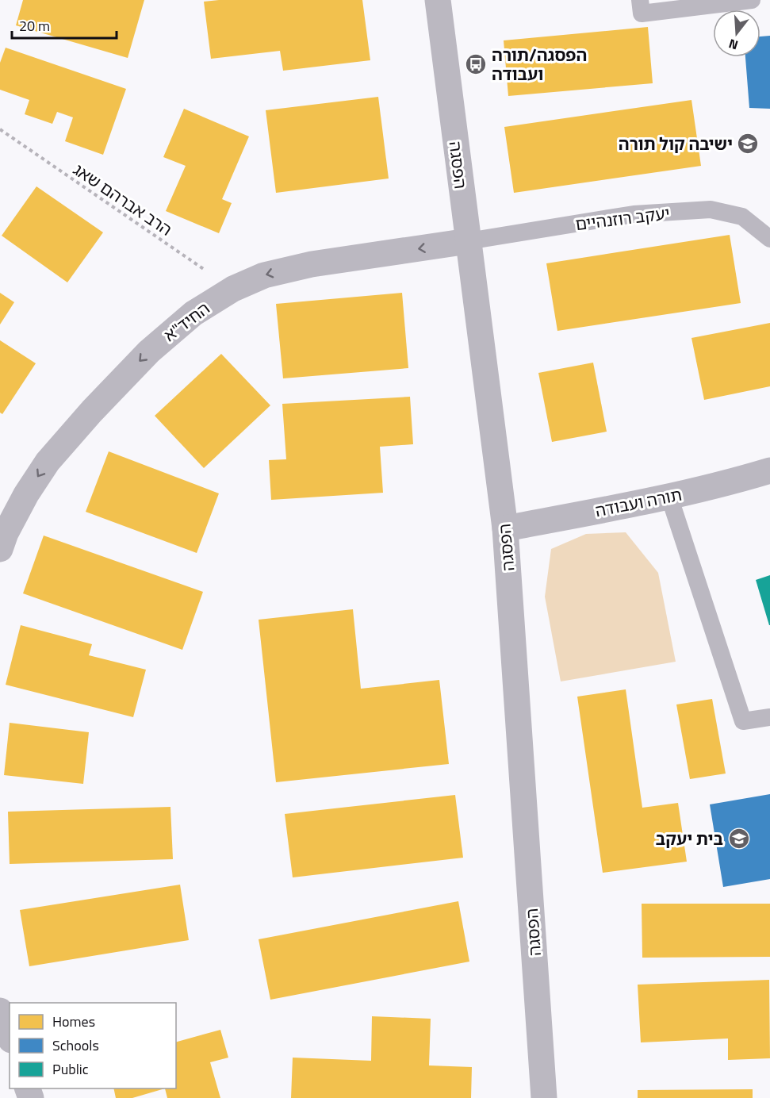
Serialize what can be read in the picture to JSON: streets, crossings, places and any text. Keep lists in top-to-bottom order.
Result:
{
  "streets": {
    "street": ["הפסגה", "החיד\"א", "תורה ועבודה"],
    "lane": ["יעקב רוזנהיים"],
    "path": ["הרב אברהם שאג"]
  },
  "crossings": [
    ["הפסגה", "יעקב רוזנהיים"],
    ["הפסגה", "החיד\"א"],
    ["הפסגה", "תורה ועבודה"],
    ["הרב אברהם שאג", "החיד\"א"],
    ["יעקב רוזנהיים", "החיד\"א"]
  ],
  "one_way": ["החיד\"א"],
  "places": {
    "bus stop": ["הפסגה/תורה ועבודה"],
    "school or university": ["ישיבה קול תורה", "בית יעקב"]
  },
  "legend": ["Homes", "Schools", "Public"],
  "scale_bar": "20 m",
  "north": "bottom"
}
